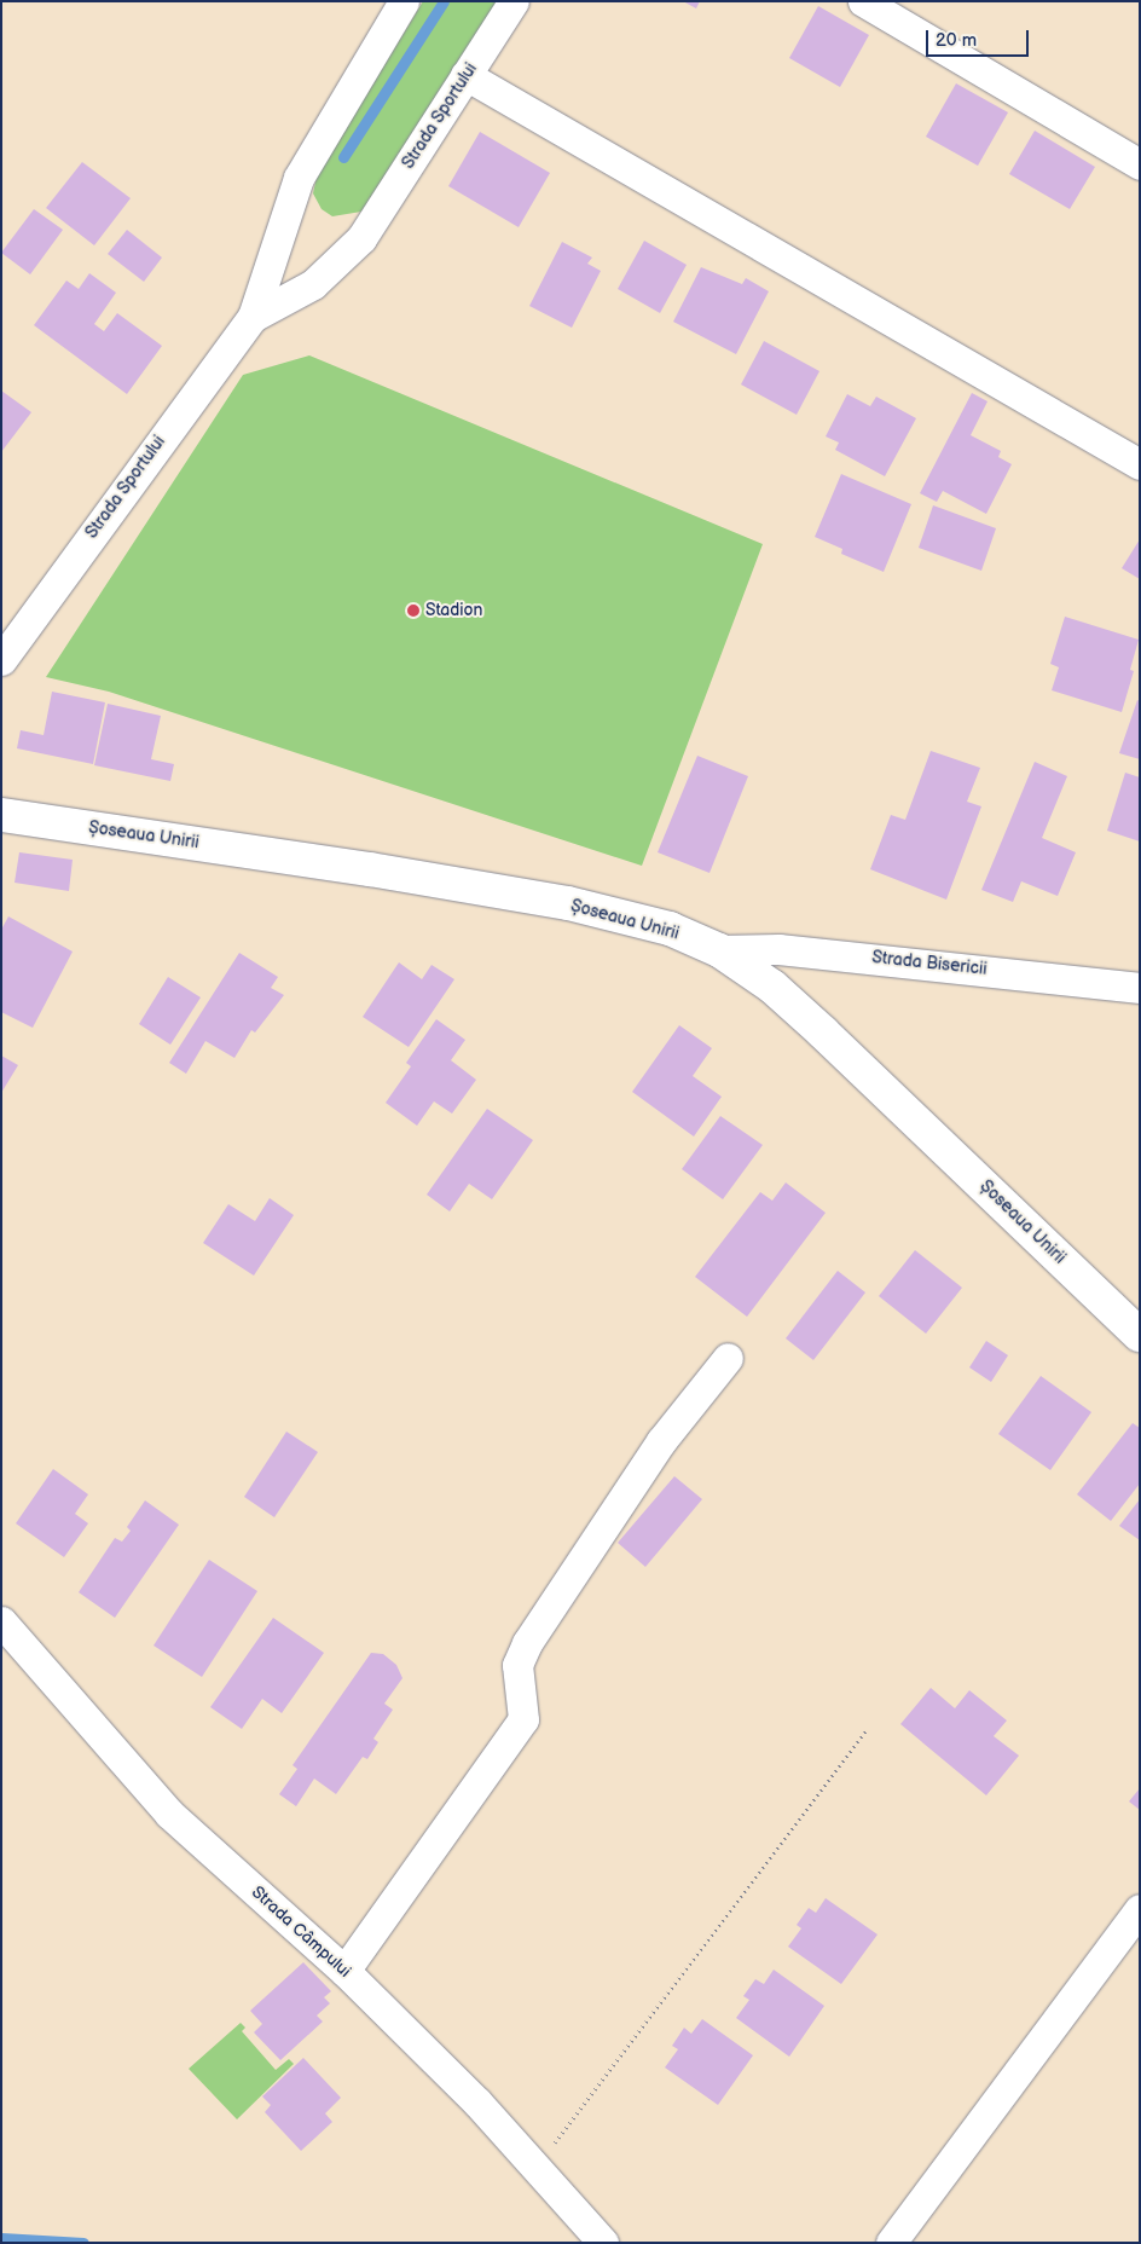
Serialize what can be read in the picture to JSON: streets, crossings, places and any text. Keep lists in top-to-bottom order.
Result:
{
  "streets": {
    "main road": ["Șoseaua Unirii"],
    "street": ["Strada Sportului", "Strada Bisericii", "Strada Câmpului"]
  },
  "crossings": [
    ["Șoseaua Unirii", "Strada Bisericii"]
  ],
  "places": ["Stadion"],
  "scale_bar": "20 m"
}
